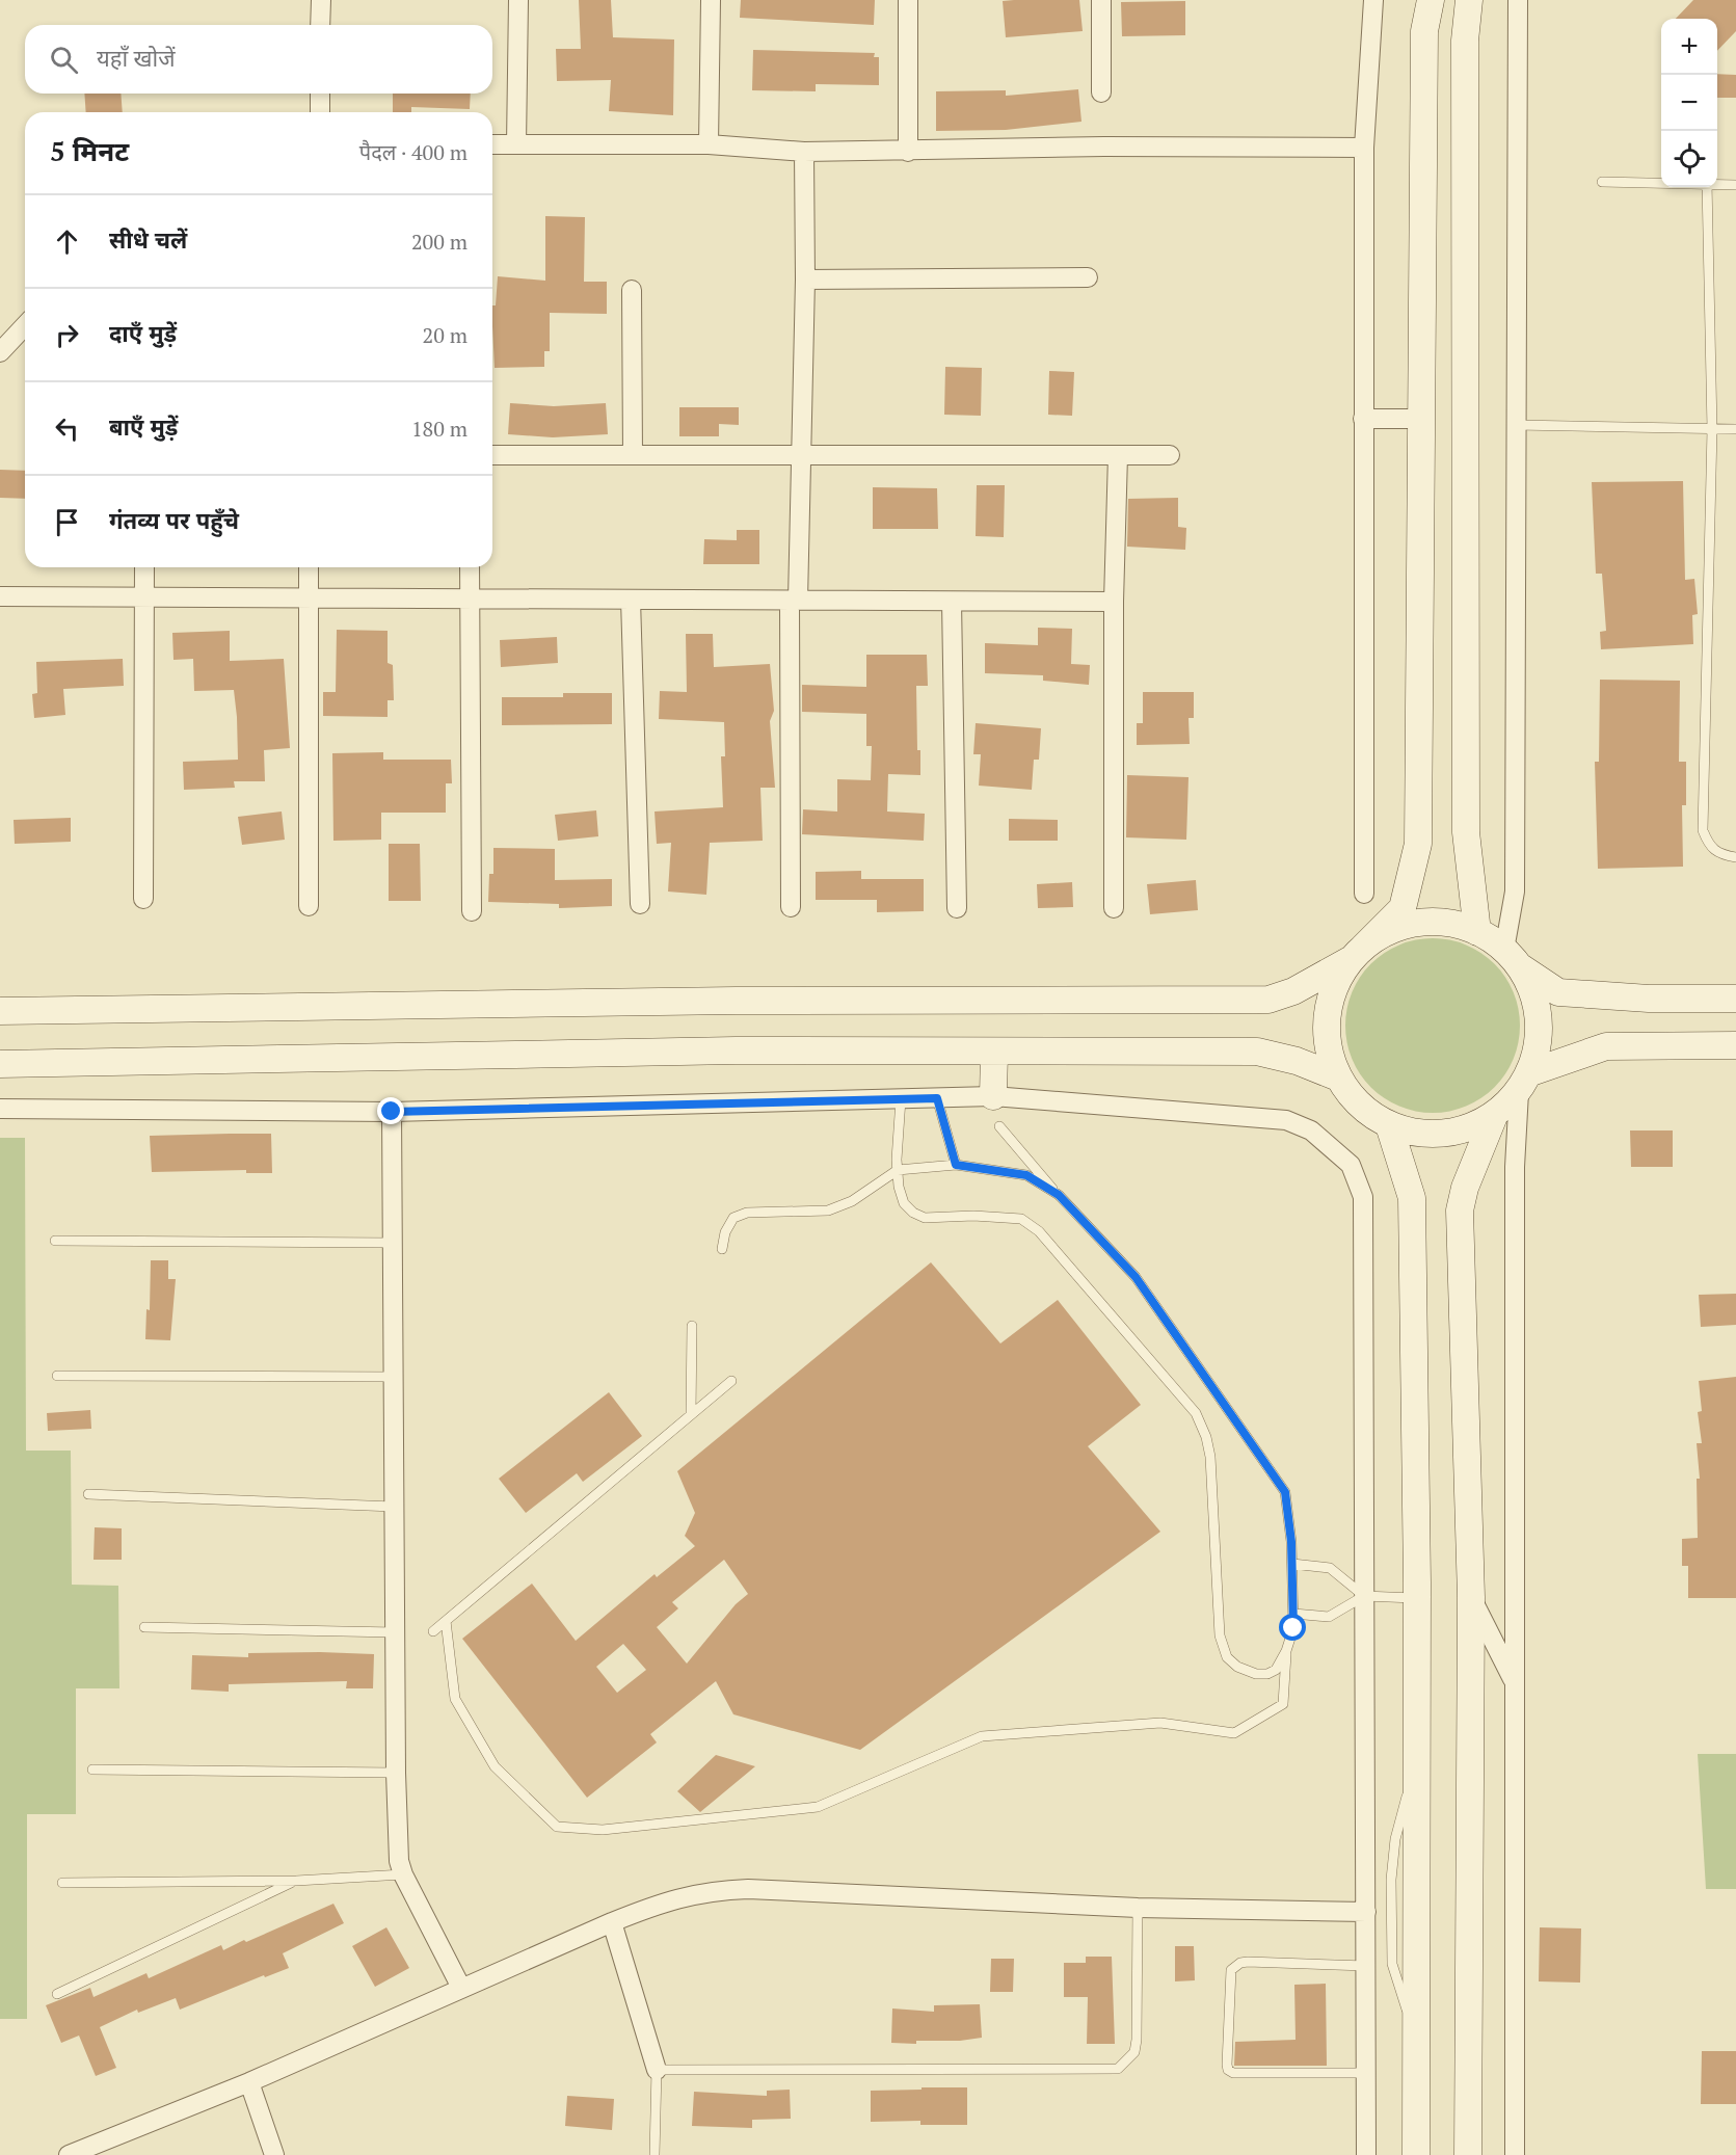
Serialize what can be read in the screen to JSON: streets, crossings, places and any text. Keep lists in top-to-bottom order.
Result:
{
  "page": {
    "map_buttons": ["+", "−"],
    "search": "यहाँ खोजें",
    "heading": ["5 मिनट", "पैदल · 400 m"],
    "list": [
      ["सीधे चलें", "200 m"],
      ["दाएँ मुड़ें", "20 m"],
      ["बाएँ मुड़ें", "180 m"],
      "गंतव्य पर पहुँचे"
    ]
  }
}
